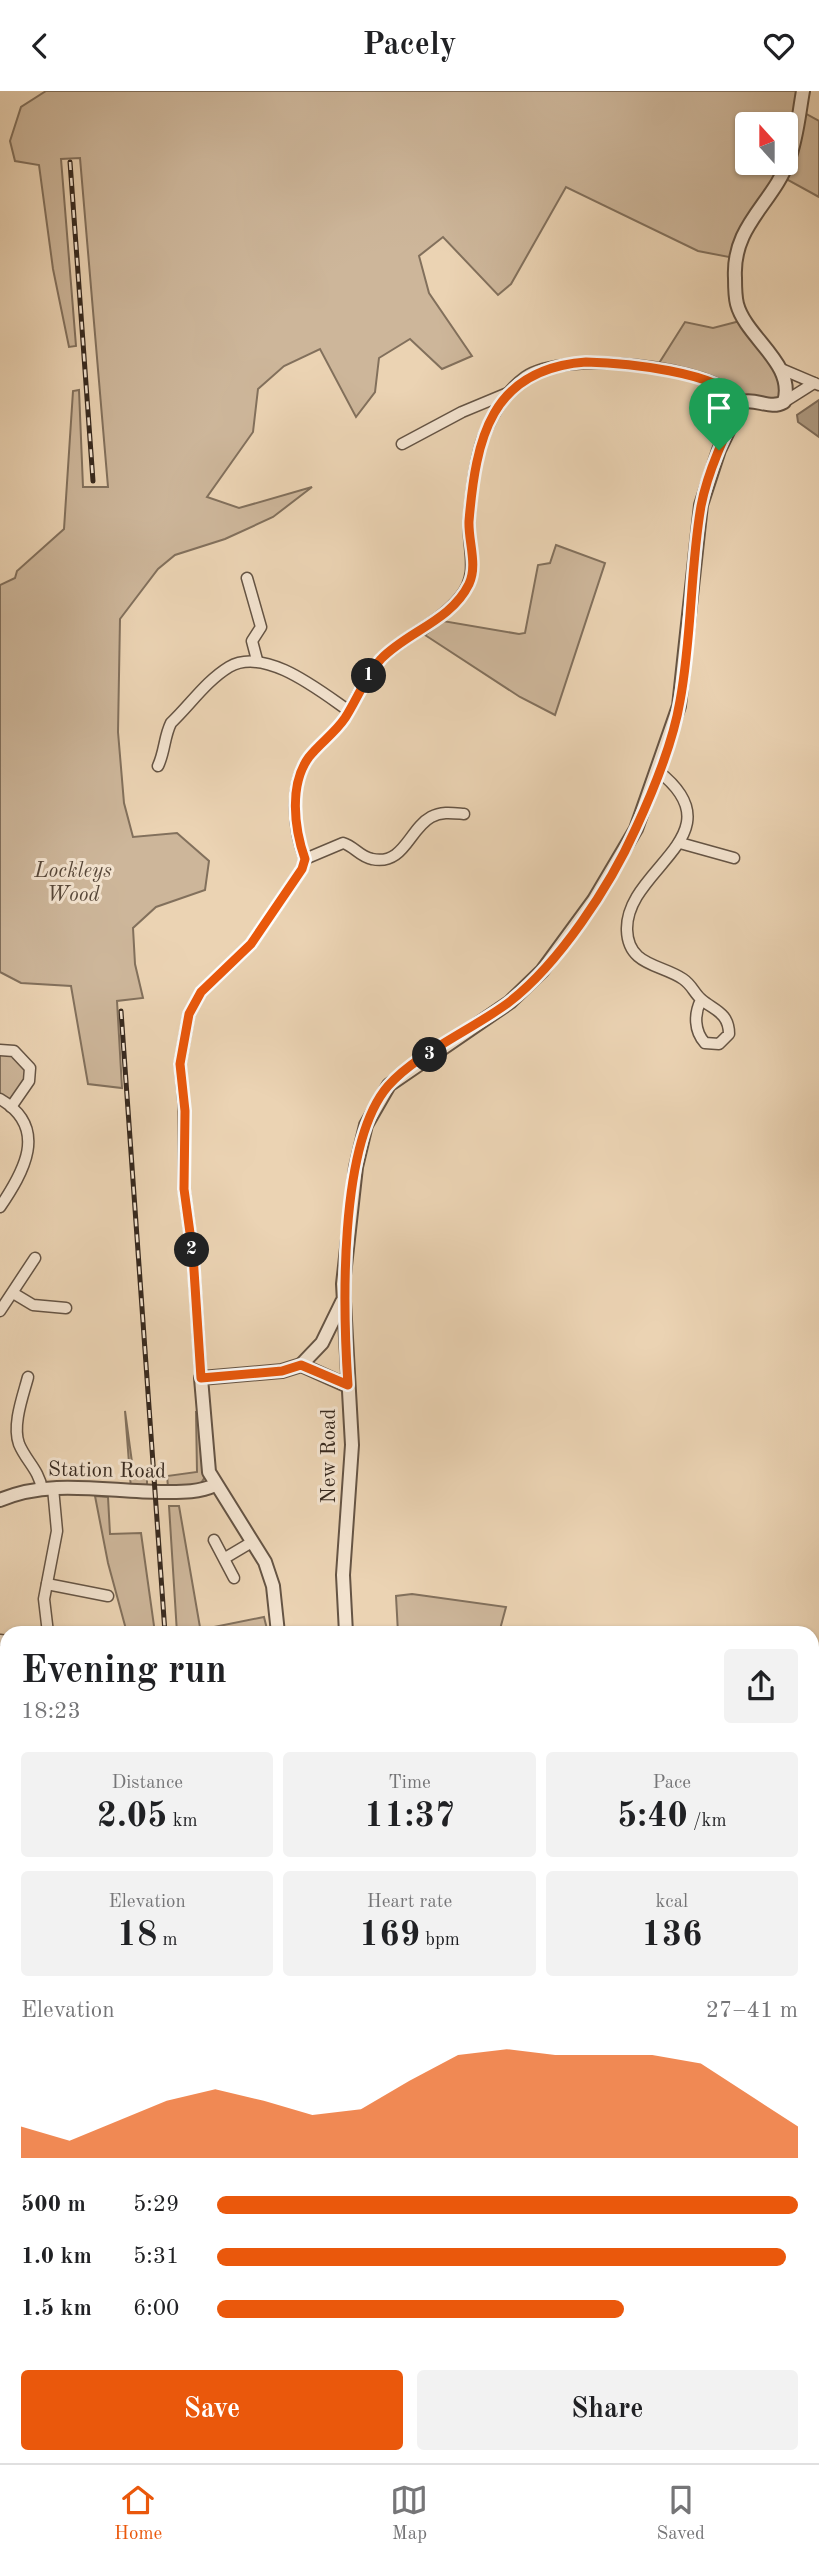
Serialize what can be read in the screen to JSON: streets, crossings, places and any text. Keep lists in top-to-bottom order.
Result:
{
  "streets": {
    "street": ["New Road", "Station Road"]
  },
  "parks": ["Lockleys Wood"],
  "north": "top",
  "page": {
    "header": "Pacely",
    "pins": ["1", "3", "2"],
    "heading": ["Evening run", "18:23"],
    "stats": [
      ["Distance", "2.05 km"],
      ["Time", "11:37"],
      ["Pace", "5:40 /km"],
      ["Elevation", "18 m"],
      ["Heart rate", "169 bpm"],
      ["kcal", "136"]
    ],
    "chart": ["Elevation", "27–41 m"],
    "list": [
      {
        "name": "500 m",
        "note": "5:29"
      },
      {
        "name": "1.0 km",
        "note": "5:31"
      },
      {
        "name": "1.5 km",
        "note": "6:00"
      }
    ],
    "buttons": ["Save", "Share"],
    "tabs": ["Home", "Map", "Saved"]
  }
}
